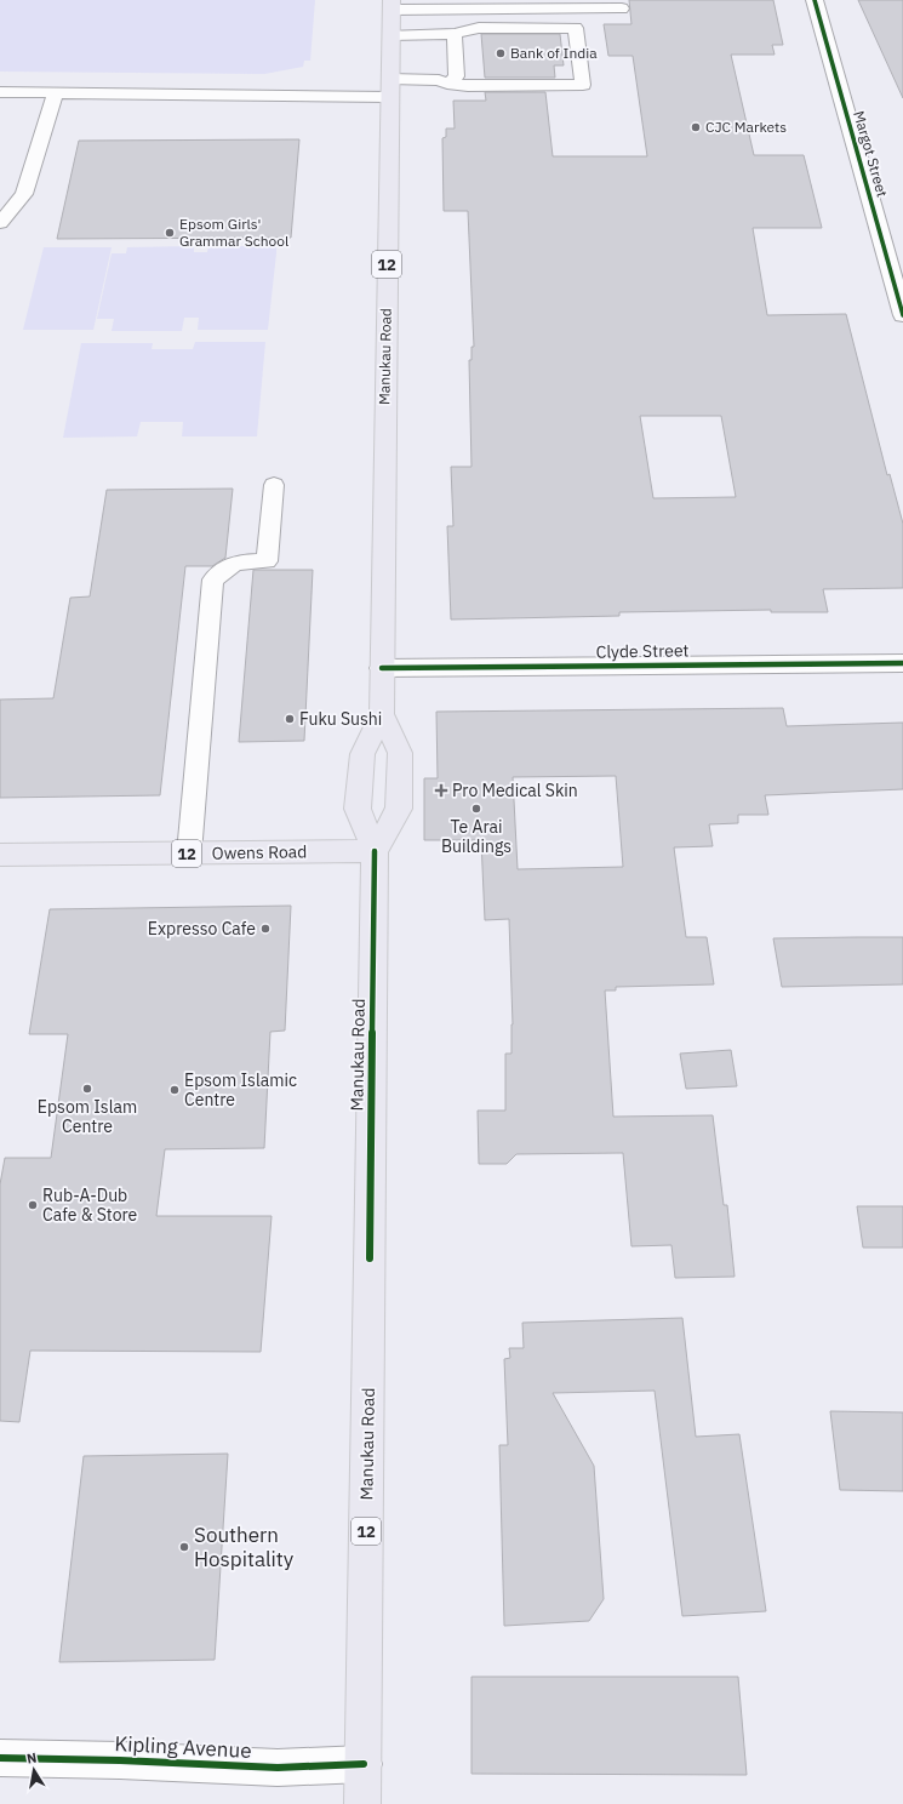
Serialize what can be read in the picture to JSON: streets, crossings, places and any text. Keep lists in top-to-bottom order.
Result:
{
  "streets": {
    "main road": ["12", "Manukau Road", "Owens Road"],
    "street": ["Margot Street", "Clyde Street", "Kipling Avenue"]
  },
  "crossings": [
    ["Manukau Road", "Clyde Street"],
    ["Manukau Road", "Owens Road"],
    ["Manukau Road", "Kipling Avenue"]
  ],
  "places": {
    "other": [
      "Bank of India",
      "CJC Markets",
      "Epsom Girls' Grammar School",
      "Fuku Sushi",
      "Te Arai Buildings",
      "Expresso Cafe",
      "Epsom Islam Centre",
      "Epsom Islamic Centre",
      "Rub-A-Dub Cafe & Store",
      "Southern Hospitality"
    ],
    "health": ["Pro Medical Skin"]
  },
  "north": "top"
}
